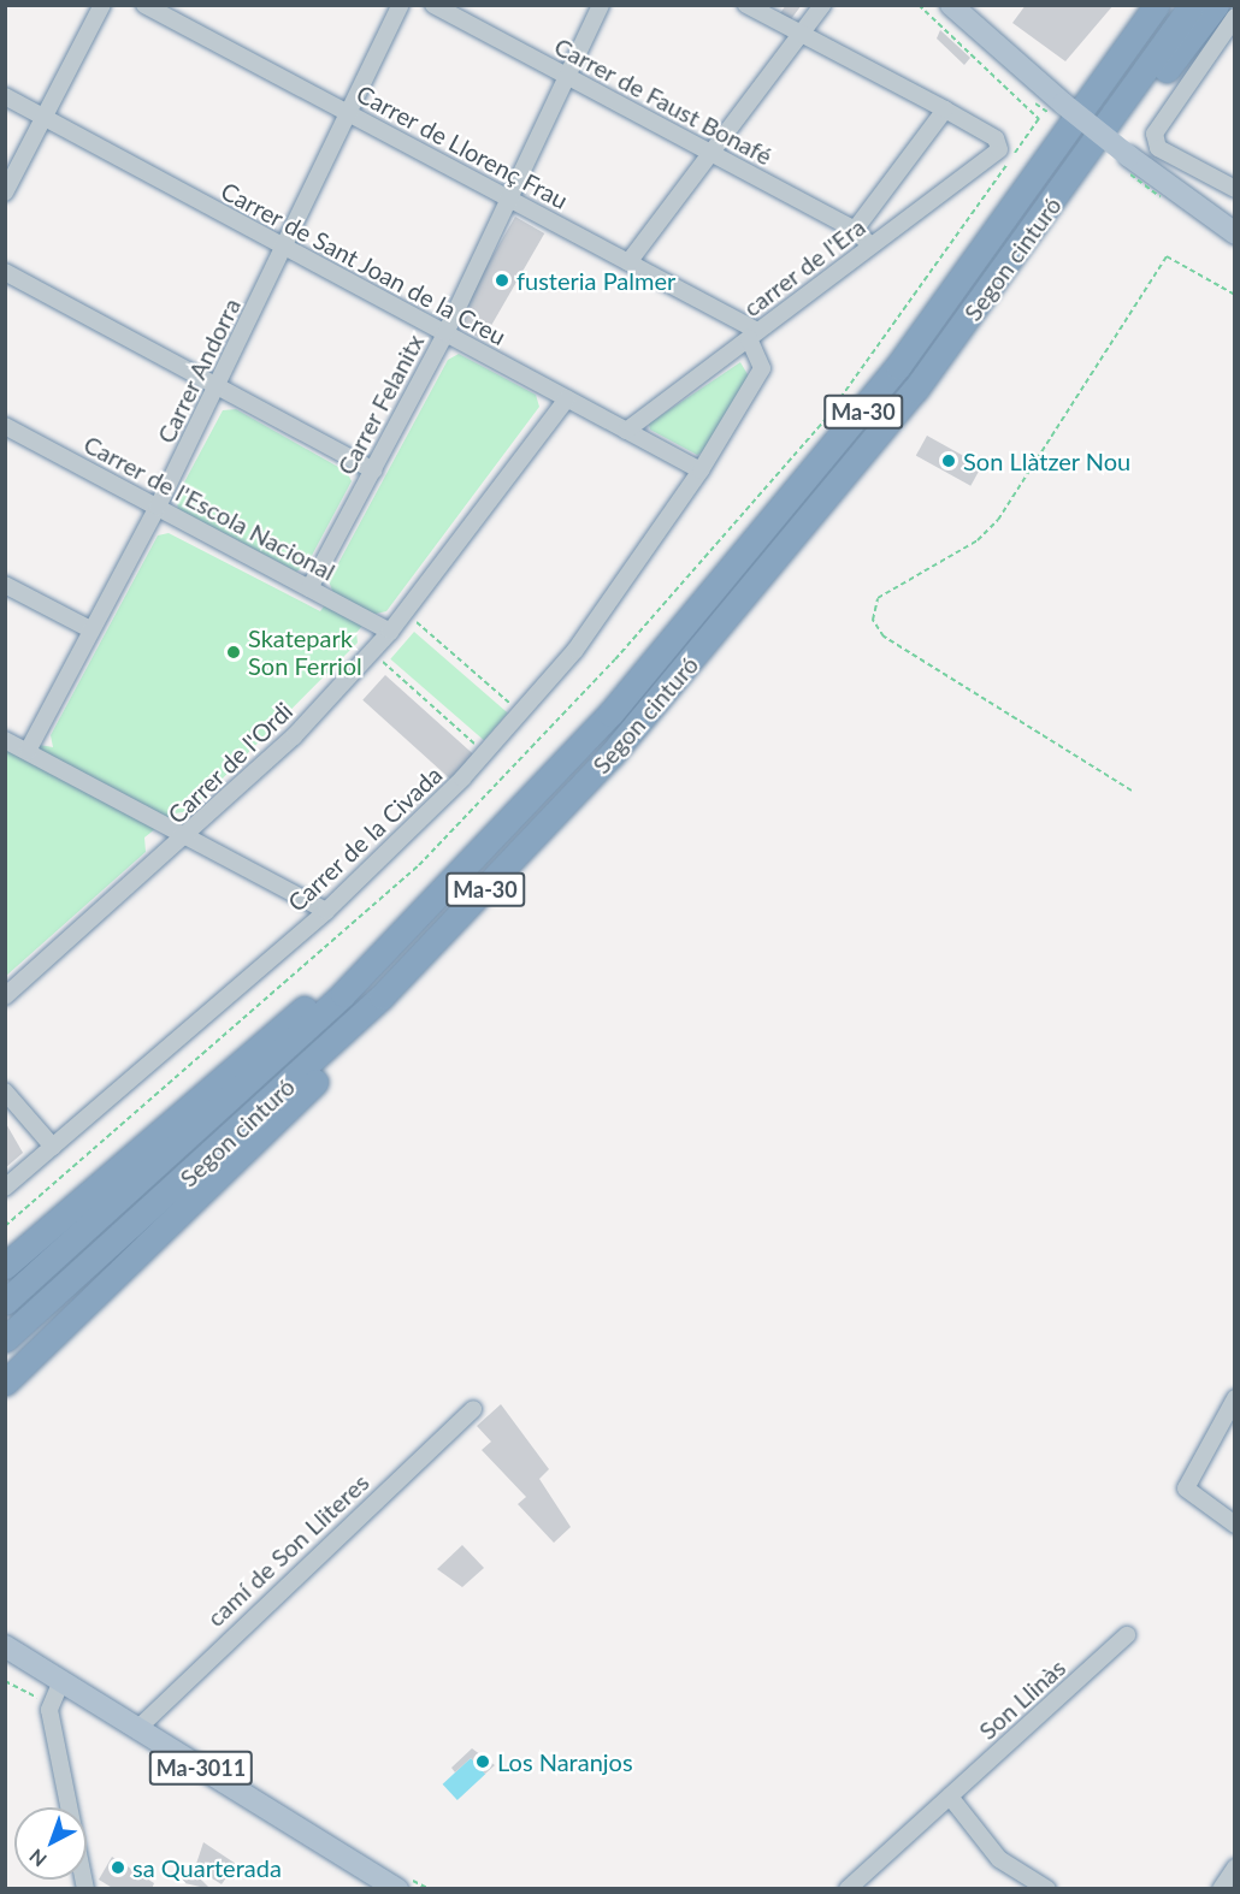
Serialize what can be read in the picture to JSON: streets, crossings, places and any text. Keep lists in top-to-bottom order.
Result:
{
  "streets": {
    "highway": ["Segon cinturó", "Ma-30"],
    "main road": ["Ma-3011"],
    "street": [
      "Carrer de Faust Bonafé",
      "Carrer de Llorenç Frau",
      "Carrer de Sant Joan de la Creu",
      "carrer de l'Era",
      "Carrer Andorra",
      "Carrer Felanitx",
      "Carrer de l'Escola Nacional",
      "Carrer de l'Ordi",
      "Carrer de la Civada",
      "camí de Son Lliteres",
      "Son Llinàs"
    ]
  },
  "crossings": [
    ["Carrer de Faust Bonafé", "carrer de l'Era"],
    ["Carrer de Faust Bonafé", "Carrer Felanitx"],
    ["Carrer de Llorenç Frau", "carrer de l'Era"],
    ["Carrer de Llorenç Frau", "Carrer Andorra"],
    ["Carrer de Llorenç Frau", "Carrer Felanitx"],
    ["Carrer de Llorenç Frau", "Carrer de la Civada"],
    ["Segon cinturó", "Ma-30"],
    ["Carrer de Sant Joan de la Creu", "carrer de l'Era"],
    ["Carrer de Sant Joan de la Creu", "Carrer Andorra"],
    ["Carrer de Sant Joan de la Creu", "Carrer Felanitx"],
    ["Carrer de Sant Joan de la Creu", "Carrer de l'Ordi"],
    ["Carrer de Sant Joan de la Creu", "Carrer de la Civada"],
    ["carrer de l'Era", "Carrer de la Civada"],
    ["Carrer Andorra", "Carrer de l'Escola Nacional"],
    ["Carrer Felanitx", "Carrer de l'Escola Nacional"],
    ["Carrer de l'Escola Nacional", "Carrer de l'Ordi"],
    ["camí de Son Lliteres", "Ma-3011"]
  ],
  "places": [
    "fusteria Palmer",
    "Son Llàtzer Nou",
    "Skatepark Son Ferriol",
    "Los Naranjos",
    "sa Quarterada"
  ],
  "north": "bottom left"
}
